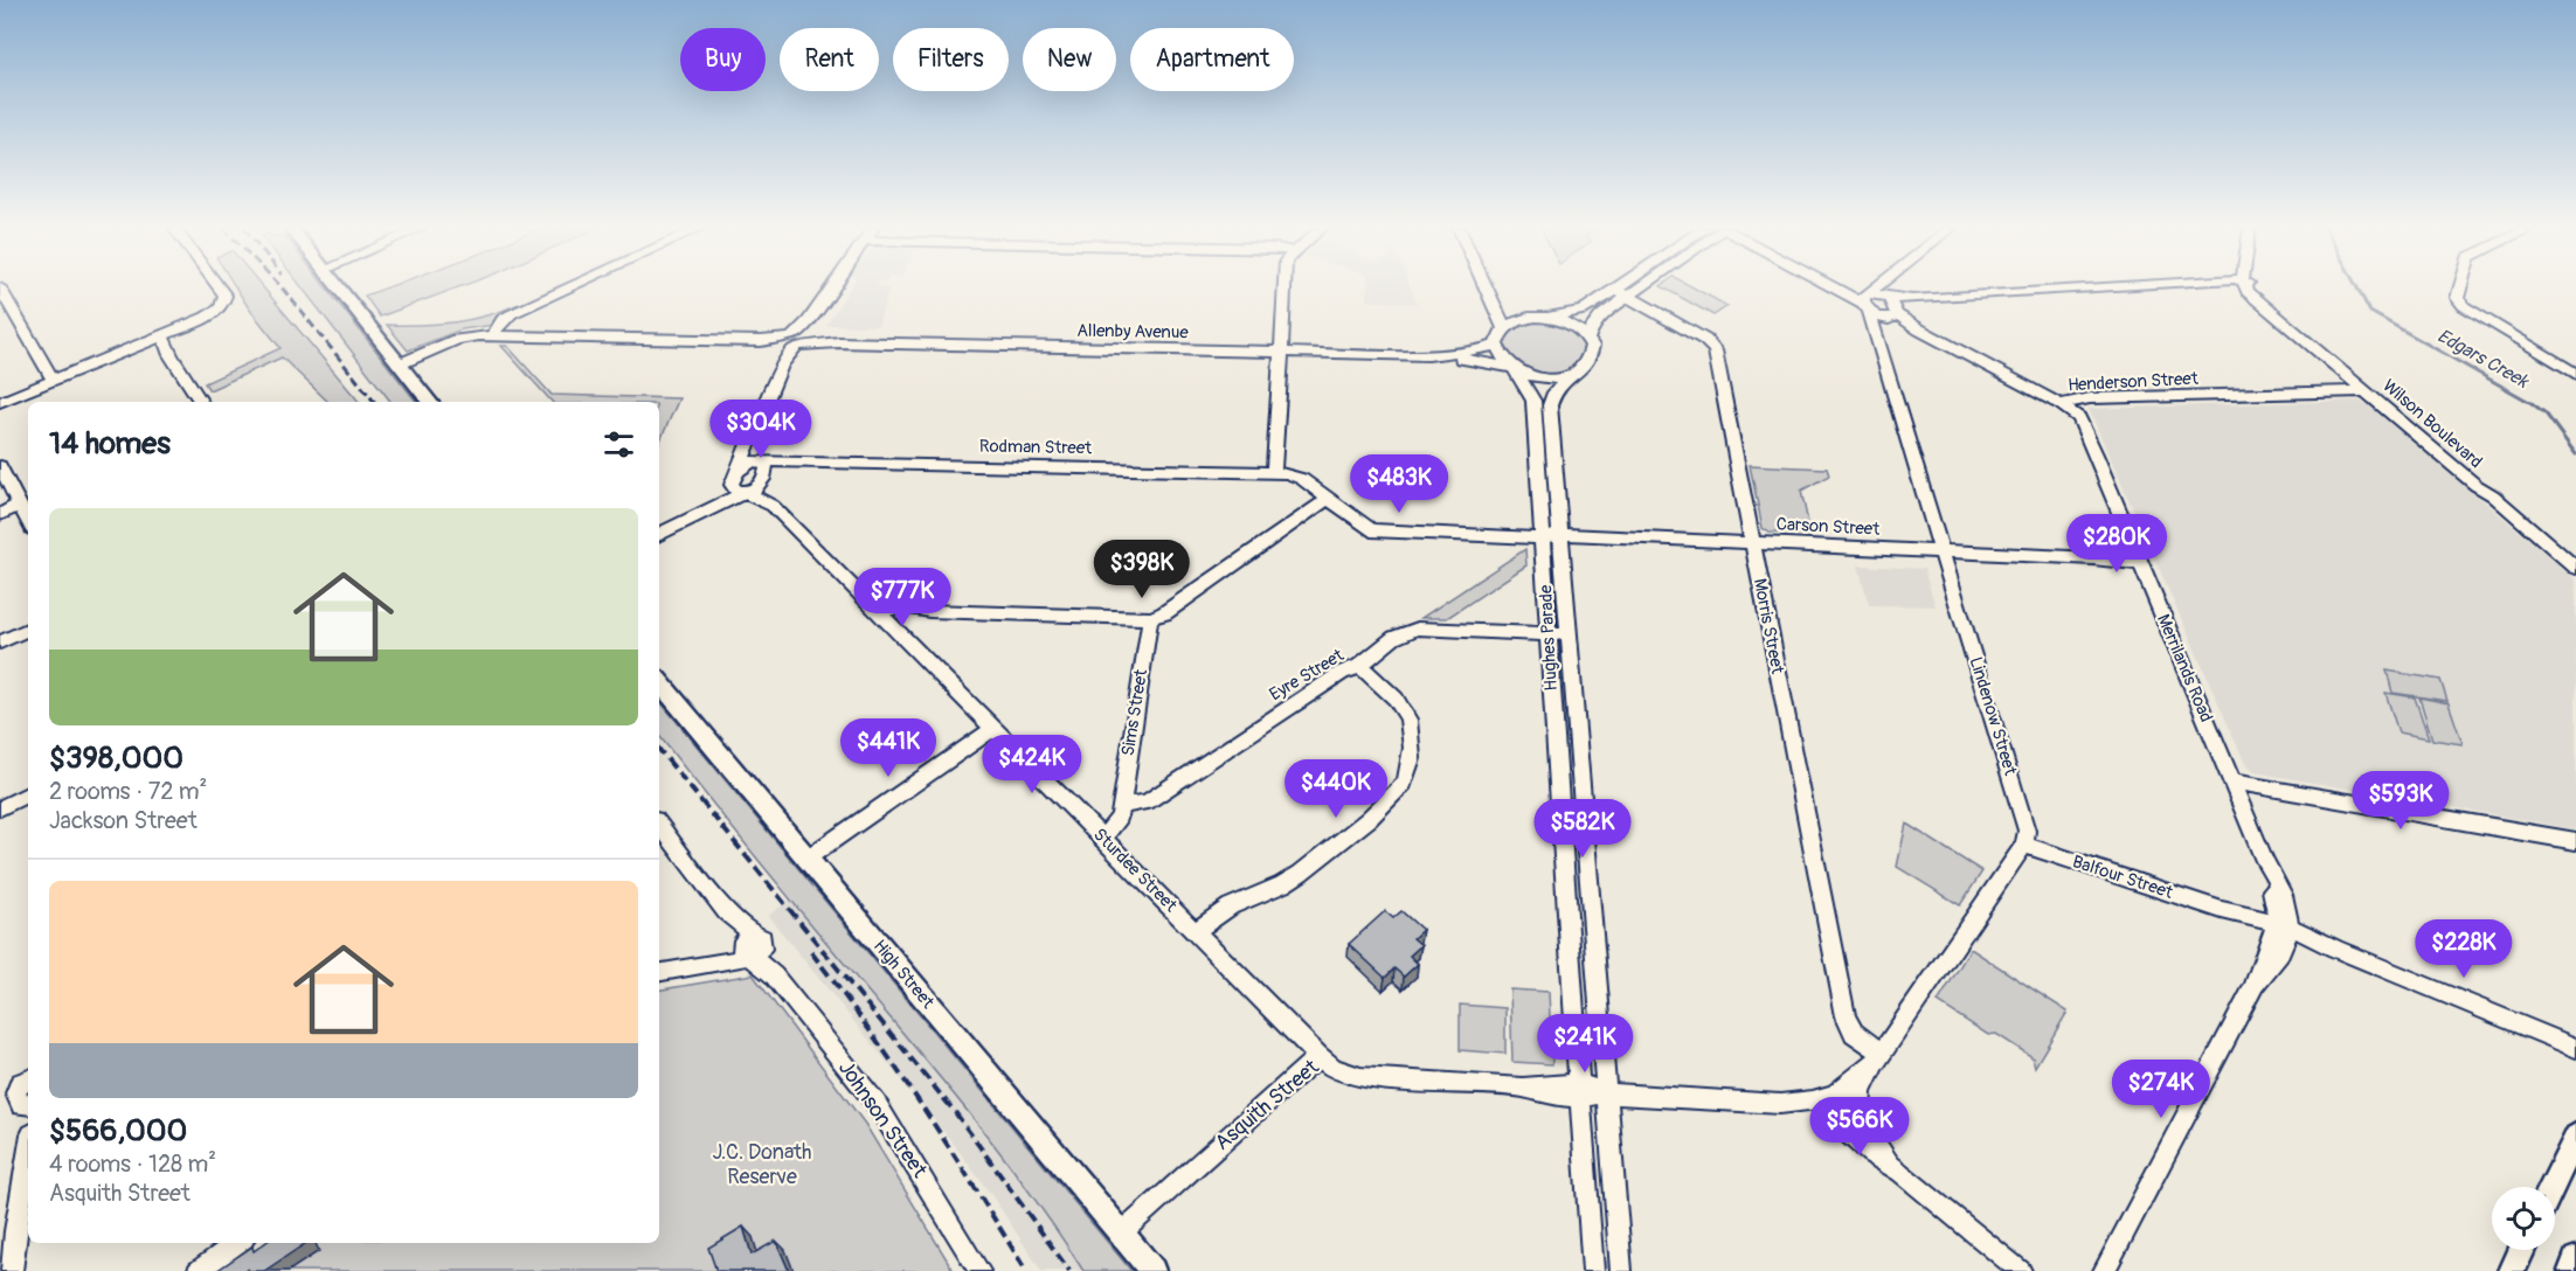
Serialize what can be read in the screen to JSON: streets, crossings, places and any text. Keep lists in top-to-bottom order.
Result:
{
  "streets": {
    "main road": ["High Street"],
    "street": [
      "Allenby Avenue",
      "Henderson Street",
      "Wilson Boulevard",
      "Rodman Street",
      "Carson Street",
      "Morris Street",
      "Hughes Parade",
      "Merrilands Road",
      "Eyre Street",
      "Sims Street",
      "Lindenow Street",
      "Sturdee Street",
      "Balfour Street",
      "Asquith Street",
      "Johnson Street"
    ]
  },
  "crossings": [
    ["Allenby Avenue", "Hughes Parade"],
    ["Henderson Street", "Wilson Boulevard"],
    ["Henderson Street", "Merrilands Road"],
    ["Henderson Street", "Lindenow Street"],
    ["Rodman Street", "Carson Street"],
    ["Rodman Street", "Sturdee Street"],
    ["Carson Street", "Morris Street"],
    ["Carson Street", "Hughes Parade"],
    ["Carson Street", "Merrilands Road"],
    ["Carson Street", "Lindenow Street"],
    ["Hughes Parade", "Eyre Street"],
    ["Hughes Parade", "Asquith Street"],
    ["Merrilands Road", "Balfour Street"],
    ["Eyre Street", "Sims Street"],
    ["Sims Street", "Sturdee Street"],
    ["Lindenow Street", "Balfour Street"],
    ["Sturdee Street", "Asquith Street"],
    ["High Street", "Asquith Street"]
  ],
  "water": ["Edgars Creek"],
  "parks": ["J.C. Donath Reserve"],
  "page": {
    "chip": [
      "Buy",
      "Rent",
      "Filters",
      "New",
      "Apartment"
    ],
    "price": [
      "$304K",
      "$483K",
      "$280K",
      "$398K",
      "$777K",
      "$441K",
      "$424K",
      "$440K",
      "$593K",
      "$582K",
      "$228K",
      "$241K",
      "$274K",
      "$566K"
    ],
    "heading": "14 homes",
    "list": [
      {
        "name": "$398,000",
        "note": "2 rooms · 72 m² · Jackson Street"
      },
      {
        "name": "$566,000",
        "note": "4 rooms · 128 m² · Asquith Street"
      }
    ]
  }
}
